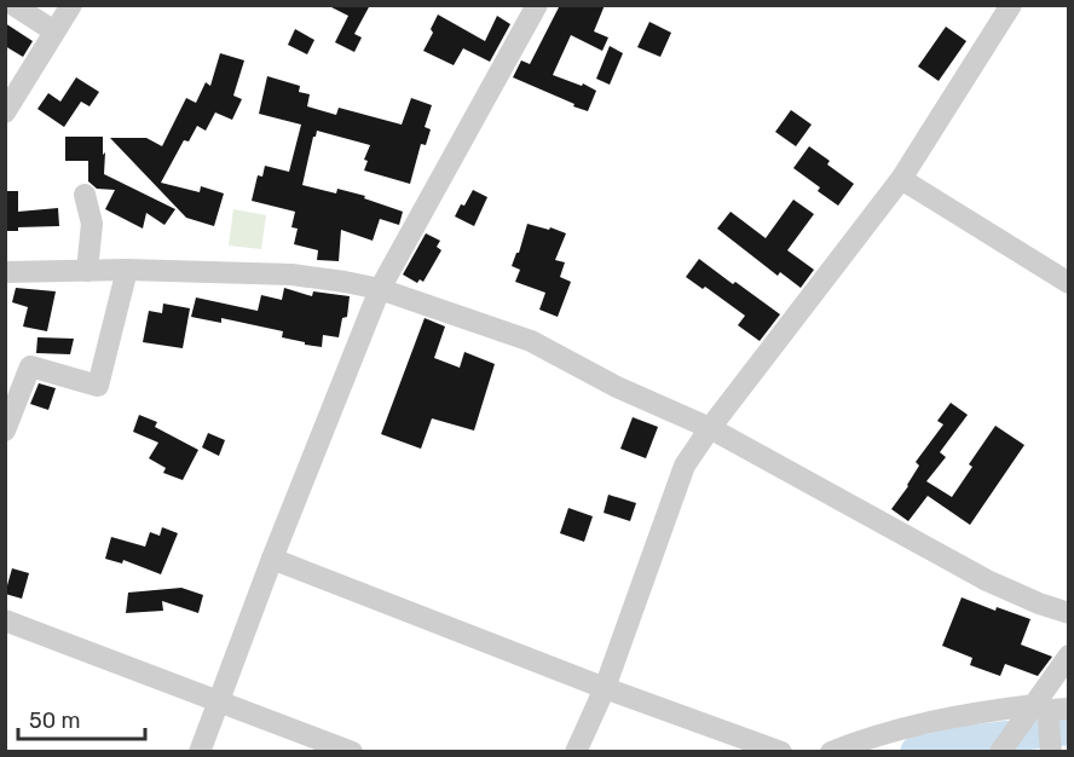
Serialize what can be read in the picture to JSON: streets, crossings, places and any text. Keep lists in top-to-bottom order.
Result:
{
  "scale_bar": "50 m"
}
